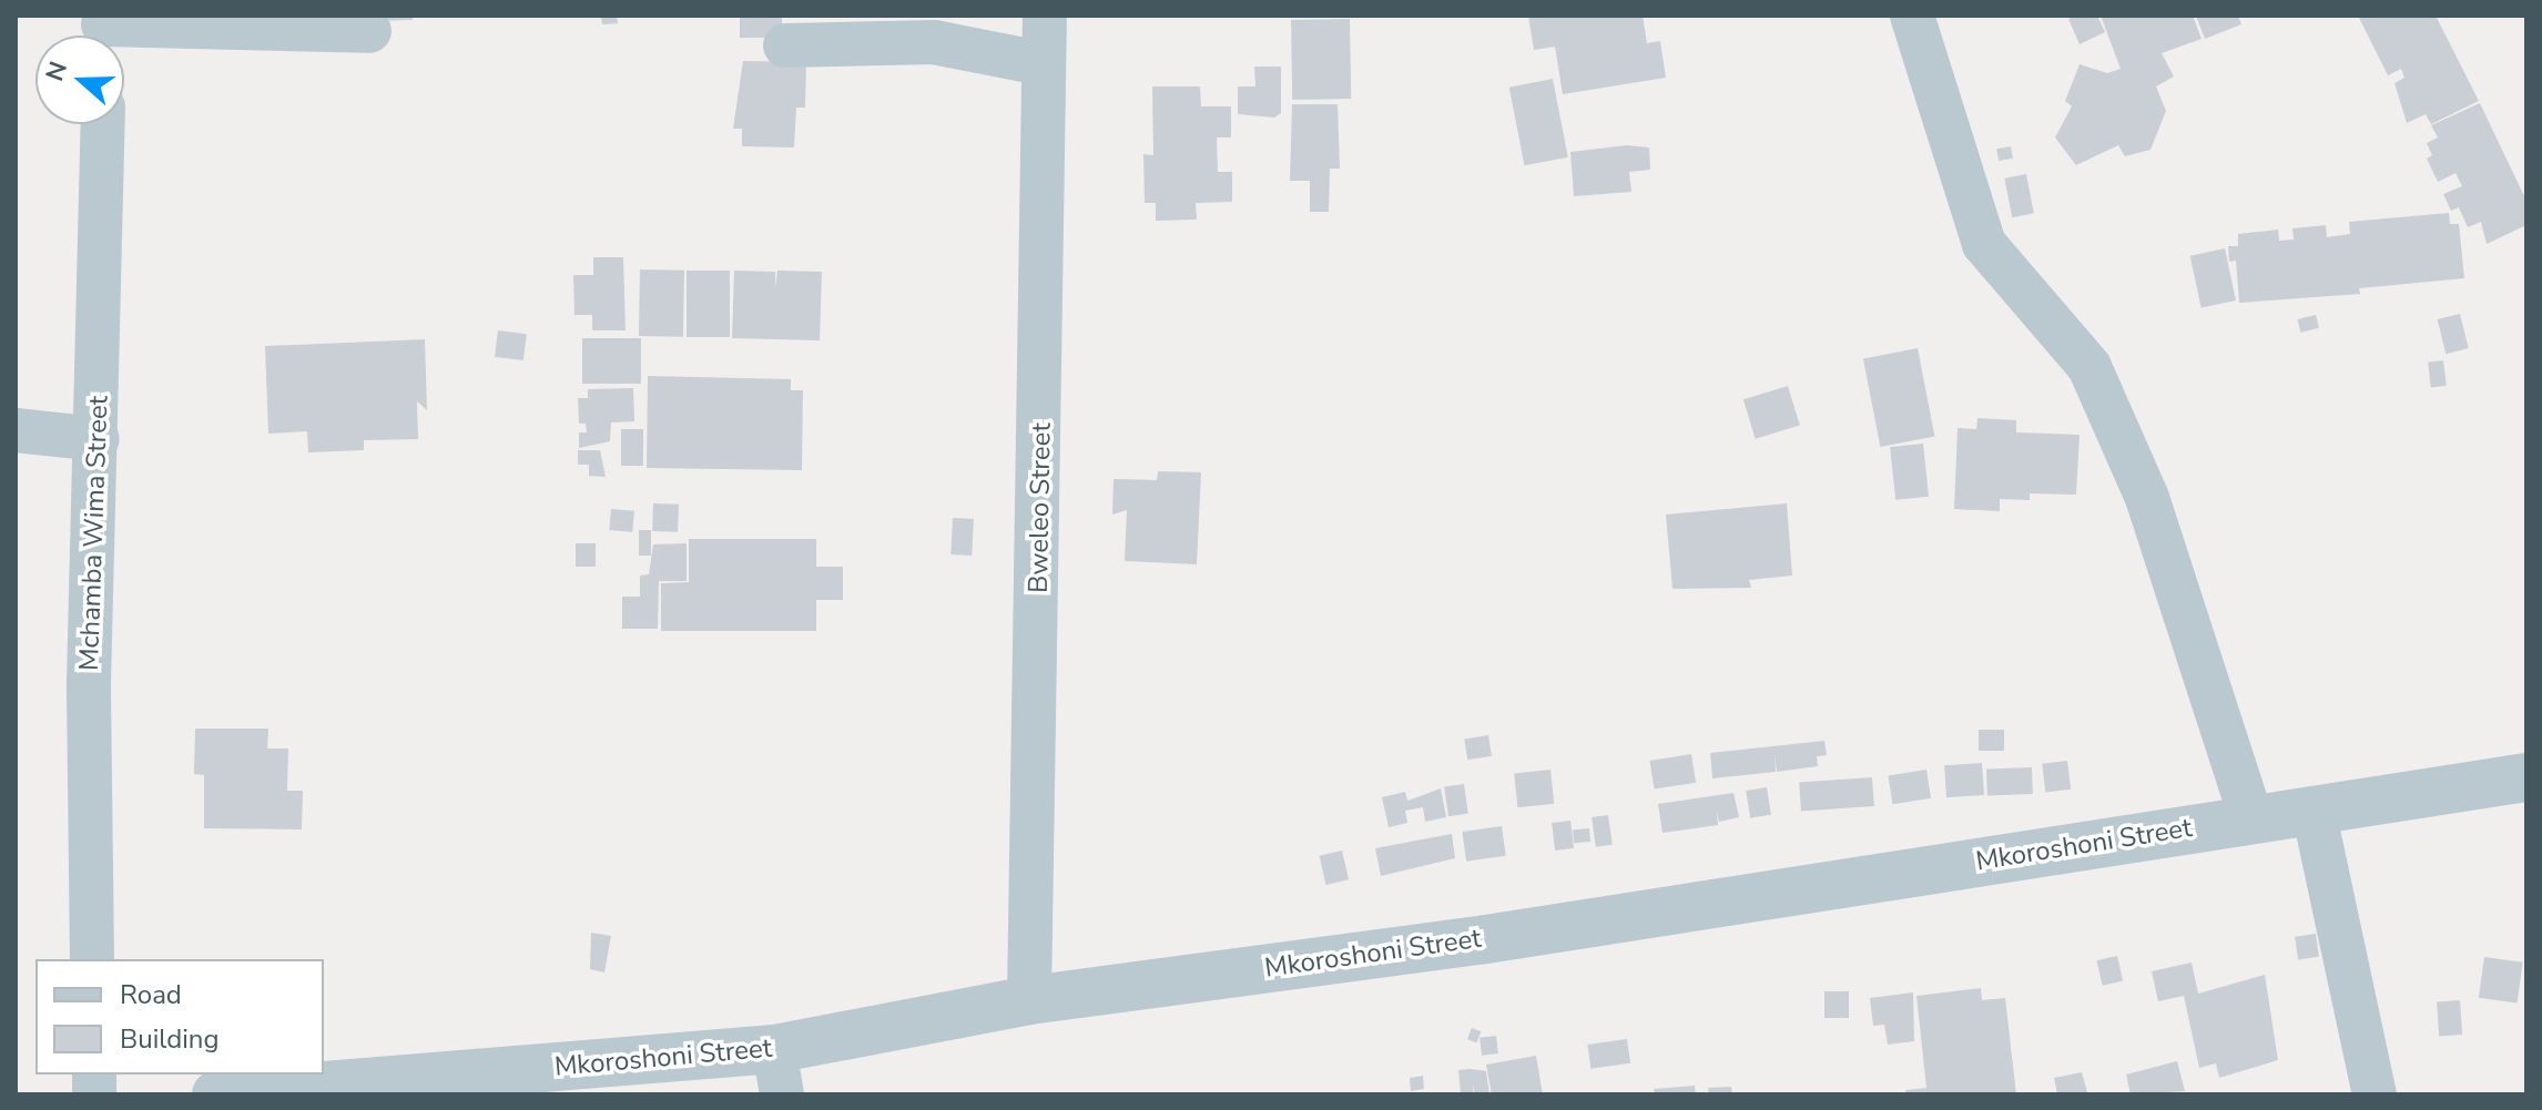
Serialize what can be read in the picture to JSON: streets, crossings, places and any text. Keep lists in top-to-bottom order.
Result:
{
  "streets": {
    "street": ["Bweleo Street", "Mchamba Wima Street", "Mkoroshoni Street"]
  },
  "crossings": [
    ["Bweleo Street", "Mkoroshoni Street"]
  ],
  "legend": ["Road", "Building"],
  "north": "left"
}
